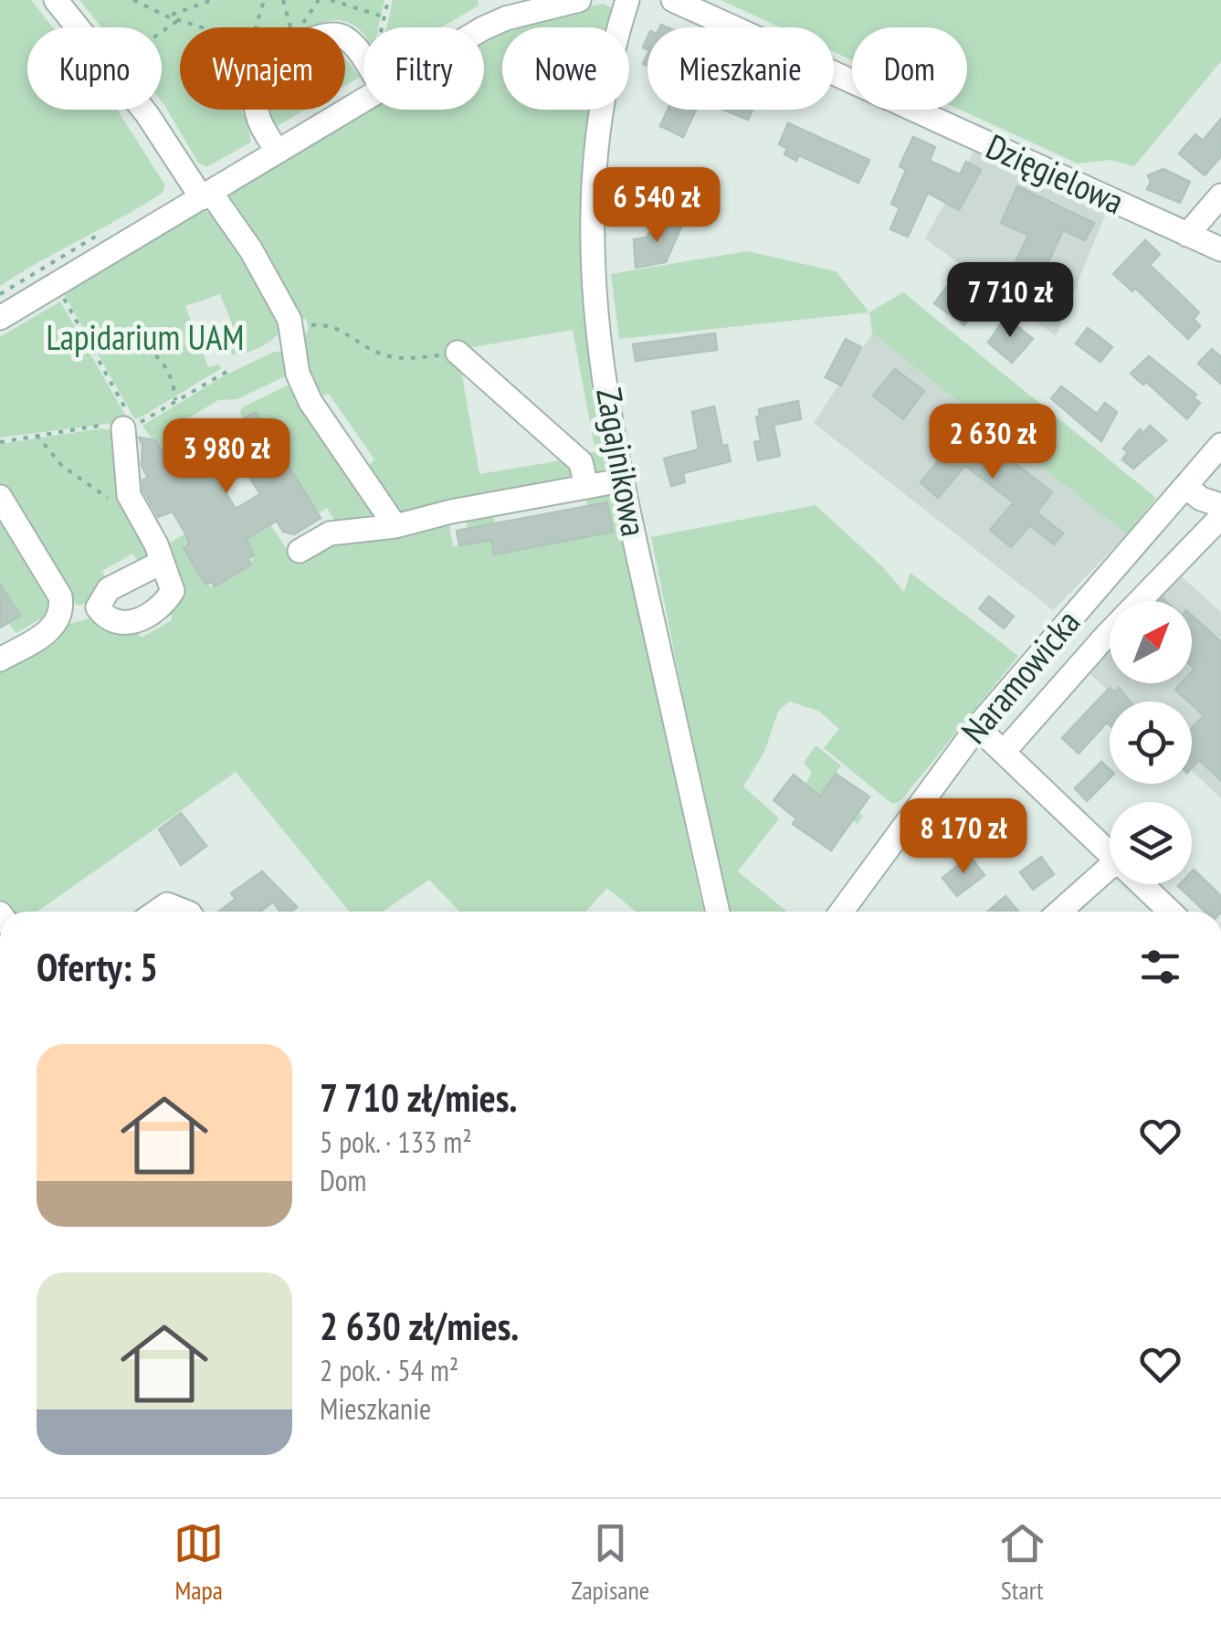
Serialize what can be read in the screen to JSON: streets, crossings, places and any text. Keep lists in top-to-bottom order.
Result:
{
  "streets": {
    "street": ["Dzięgielowa", "Zagajnikowa", "Naramowicka"]
  },
  "parks": ["Lapidarium UAM"],
  "north": "top right",
  "page": {
    "chip": [
      "Kupno",
      "Wynajem",
      "Filtry",
      "Nowe",
      "Mieszkanie",
      "Dom"
    ],
    "price": [
      "6 540 zł",
      "7 710 zł",
      "2 630 zł",
      "3 980 zł",
      "8 170 zł"
    ],
    "heading": "Oferty: 5",
    "list": [
      {
        "name": "7 710 zł/mies.",
        "note": "5 pok. · 133 m² · Dom"
      },
      {
        "name": "2 630 zł/mies.",
        "note": "2 pok. · 54 m² · Mieszkanie"
      }
    ],
    "tabs": ["Mapa", "Zapisane", "Start"]
  }
}
